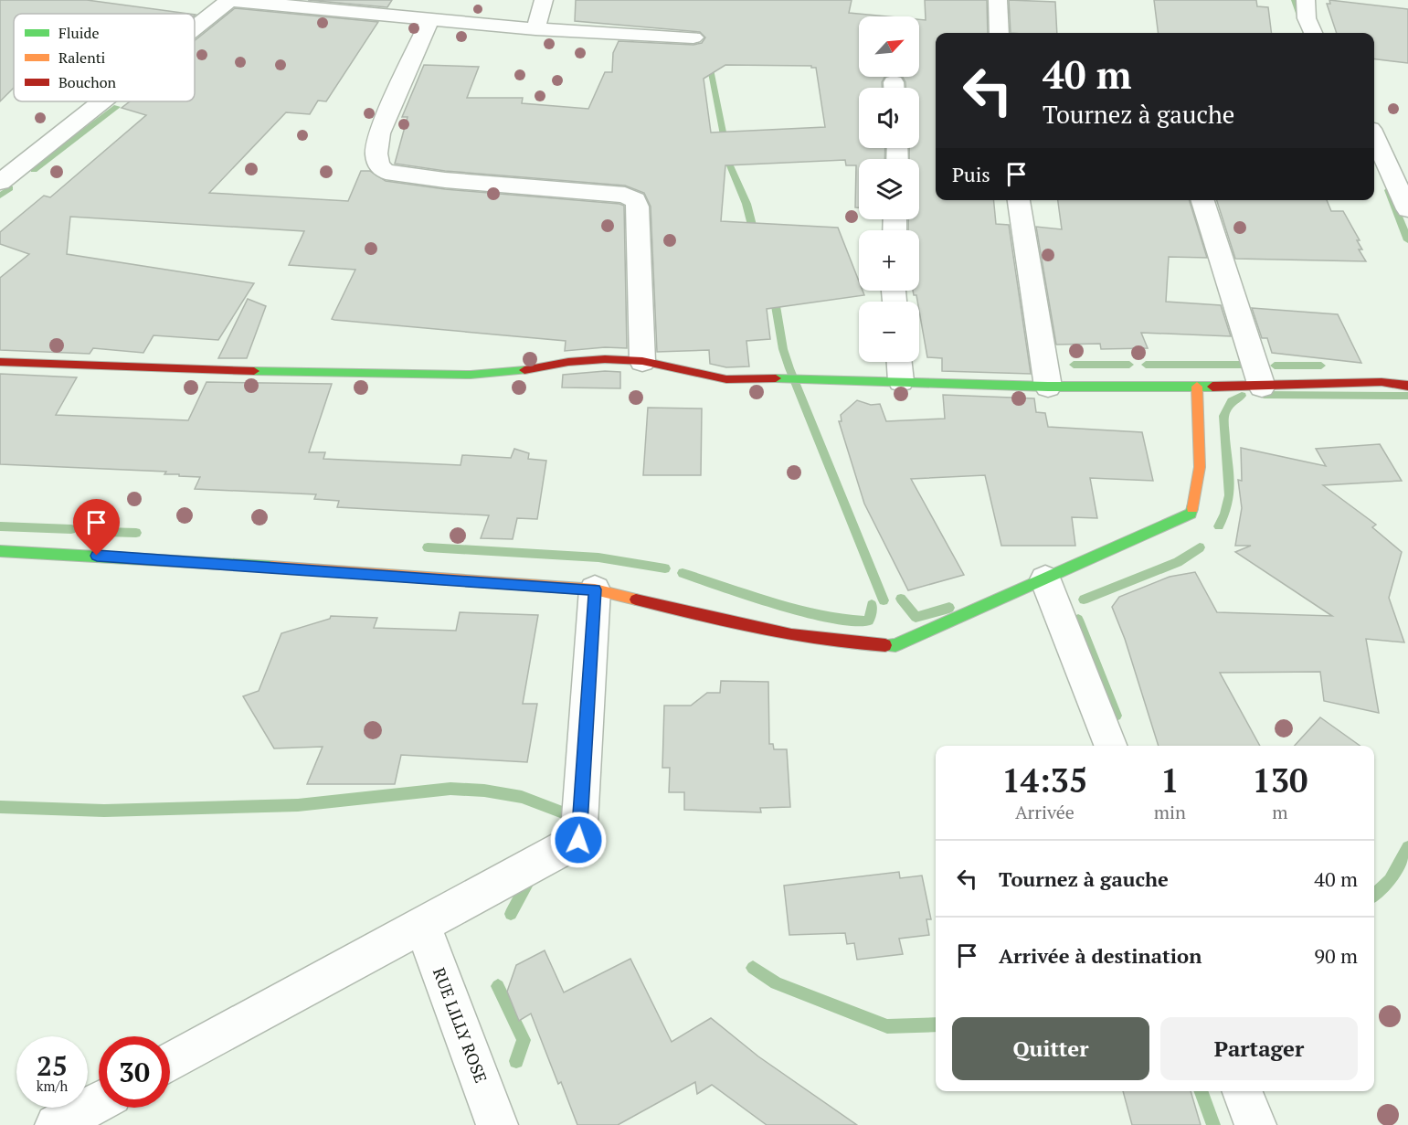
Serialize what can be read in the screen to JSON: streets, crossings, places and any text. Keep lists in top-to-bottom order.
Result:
{
  "streets": {
    "street": ["RUE LILLY ROSE"]
  },
  "legend": ["Fluide", "Ralenti", "Bouchon"],
  "north": "top right",
  "page": {
    "map_buttons": ["+", "−"],
    "turn": ["40 m", "Tournez à gauche"],
    "then": "Puis",
    "eta": [
      "14:35",
      "Arrivée",
      "1",
      "min",
      "130",
      "m"
    ],
    "list": [
      {
        "name": "Tournez à gauche",
        "value": "40 m"
      },
      {
        "name": "Arrivée à destination",
        "value": "90 m"
      }
    ],
    "buttons": ["Quitter", "Partager"],
    "speed": "25 km/h",
    "limit": "30"
  }
}
